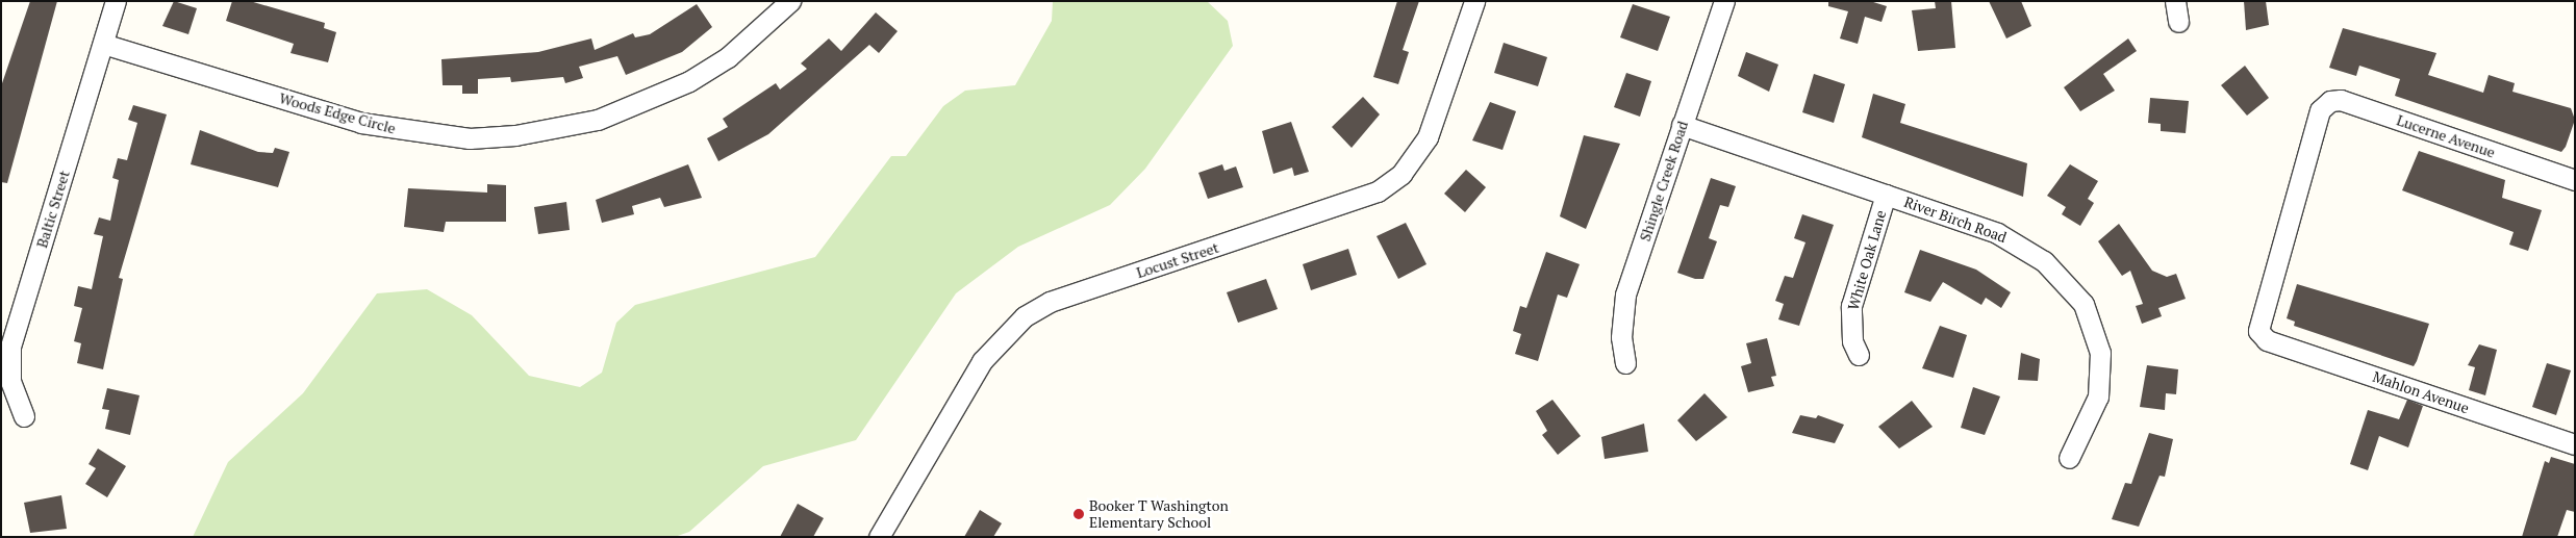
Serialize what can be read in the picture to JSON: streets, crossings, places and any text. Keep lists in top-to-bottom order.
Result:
{
  "streets": {
    "street": [
      "Woods Edge Circle",
      "Lucerne Avenue",
      "Shingle Creek Road",
      "Baltic Street",
      "River Birch Road",
      "Locust Street",
      "White Oak Lane",
      "Mahlon Avenue"
    ]
  },
  "crossings": [
    ["Woods Edge Circle", "Baltic Street"],
    ["Lucerne Avenue", "Mahlon Avenue"],
    ["Shingle Creek Road", "River Birch Road"],
    ["River Birch Road", "White Oak Lane"]
  ],
  "places": ["Booker T Washington Elementary School"]
}
